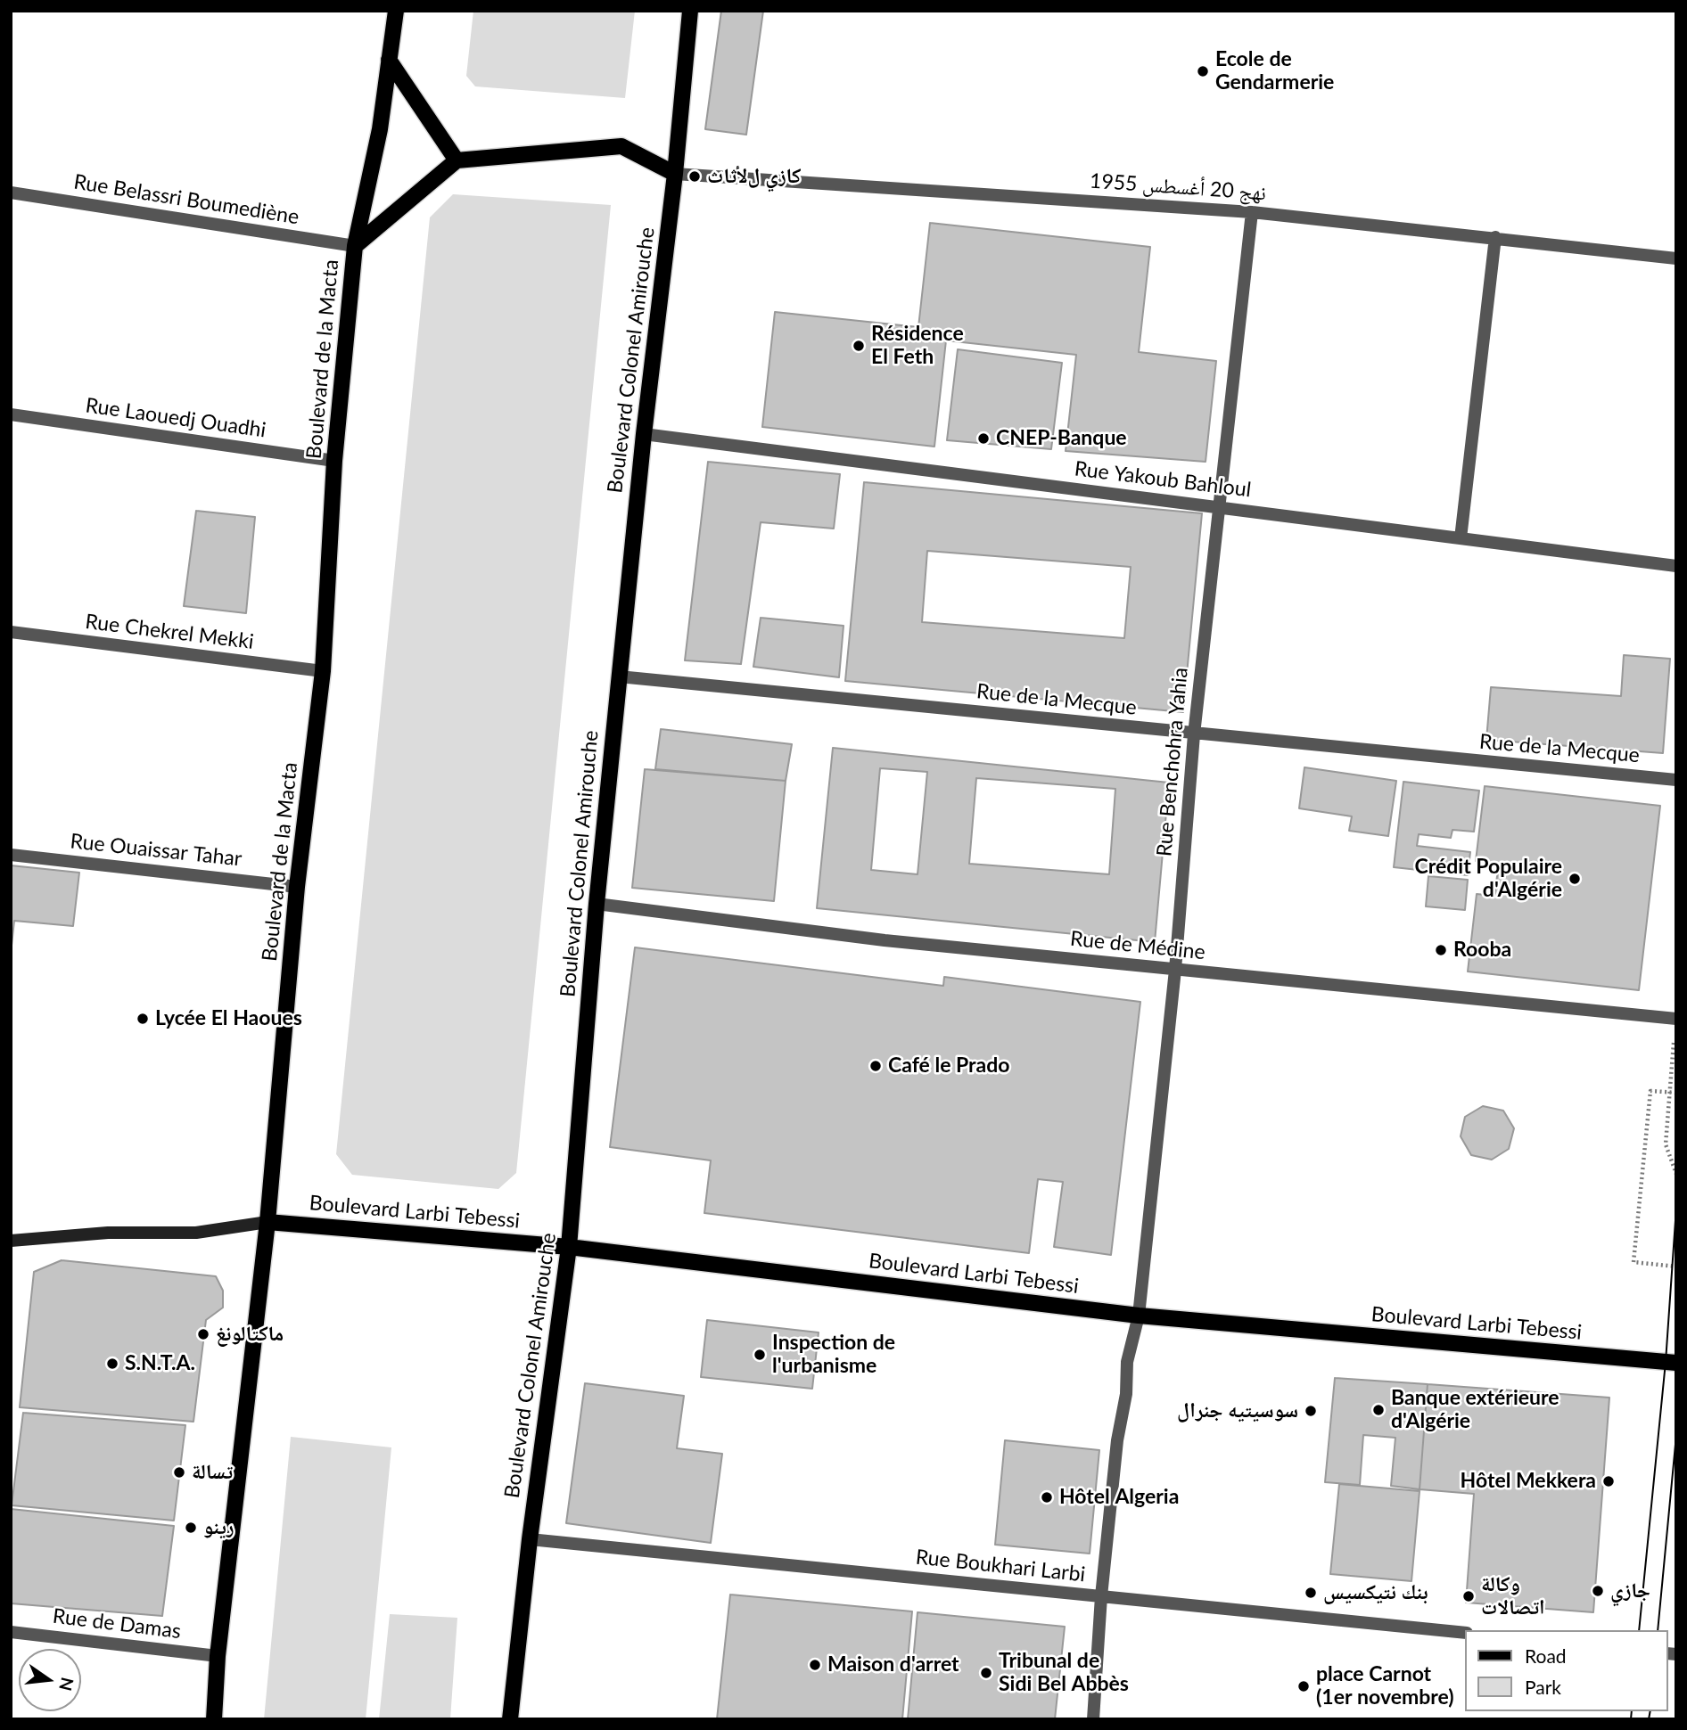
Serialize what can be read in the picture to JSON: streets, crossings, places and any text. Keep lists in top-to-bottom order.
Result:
{
  "streets": {
    "main road": ["Boulevard de la Macta", "Boulevard Colonel Amirouche", "Boulevard Larbi Tebessi"],
    "street": [
      "نهج 20 أغسطس 1955",
      "Rue Belassri Boumediène",
      "Rue Laouedj Ouadhi",
      "Rue Yakoub Bahloul",
      "Rue Chekrel Mekki",
      "Rue de la Mecque",
      "Rue Benchohra Yahia",
      "Rue Ouaissar Tahar",
      "Rue de Médine",
      "Rue Boukhari Larbi",
      "Rue de Damas"
    ]
  },
  "crossings": [
    ["نهج 20 أغسطس 1955", "Boulevard Colonel Amirouche"],
    ["نهج 20 أغسطس 1955", "Rue Benchohra Yahia"],
    ["Rue Belassri Boumediène", "Boulevard de la Macta"],
    ["Boulevard de la Macta", "Rue Laouedj Ouadhi"],
    ["Boulevard de la Macta", "Rue Chekrel Mekki"],
    ["Boulevard de la Macta", "Rue Ouaissar Tahar"],
    ["Boulevard de la Macta", "Boulevard Larbi Tebessi"],
    ["Boulevard de la Macta", "Rue de Damas"],
    ["Boulevard Colonel Amirouche", "Rue Yakoub Bahloul"],
    ["Boulevard Colonel Amirouche", "Rue de la Mecque"],
    ["Boulevard Colonel Amirouche", "Rue de Médine"],
    ["Boulevard Colonel Amirouche", "Boulevard Larbi Tebessi"],
    ["Boulevard Colonel Amirouche", "Rue Boukhari Larbi"],
    ["Rue Yakoub Bahloul", "Rue Benchohra Yahia"],
    ["Rue de la Mecque", "Rue Benchohra Yahia"],
    ["Rue Benchohra Yahia", "Rue de Médine"],
    ["Rue Benchohra Yahia", "Boulevard Larbi Tebessi"],
    ["Rue Benchohra Yahia", "Rue Boukhari Larbi"]
  ],
  "places": [
    "Ecole de Gendarmerie",
    "كازي لﻷثاث",
    "Résidence El Feth",
    "CNEP-Banque",
    "Crédit Populaire d'Algérie",
    "Rooba",
    "Lycée El Haoues",
    "Café le Prado",
    "ماكتالونغ",
    "Inspection de l'urbanisme",
    "S.N.T.A.",
    "Banque extérieure d'Algérie",
    "سوسيتيه جنرال",
    "تسالة",
    "Hôtel Mekkera",
    "Hôtel Algeria",
    "رينو",
    "جازي",
    "بنك نتيكسيس",
    "وكالة اتصالات",
    "Maison d'arret",
    "Tribunal de Sidi Bel Abbès",
    "place Carnot (1er novembre)"
  ],
  "legend": ["Road", "Park"],
  "north": "right"
}
